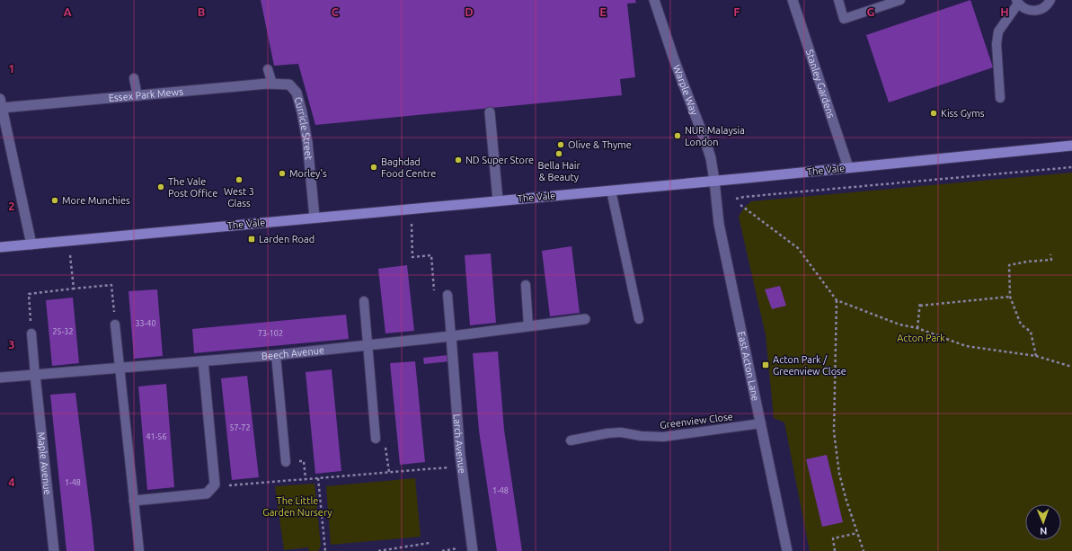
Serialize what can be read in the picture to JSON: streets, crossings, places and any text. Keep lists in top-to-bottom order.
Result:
{
  "streets": {
    "main road": ["The Vale"],
    "street": [
      "Stanley Gardens",
      "Warple Way",
      "Essex Park Mews",
      "Curricle Street",
      "Beech Avenue",
      "East Acton Lane",
      "Larch Avenue",
      "Maple Avenue"
    ],
    "lane": ["Greenview Close"]
  },
  "crossings": [
    ["Stanley Gardens", "The Vale"],
    ["Warple Way", "The Vale"],
    ["Warple Way", "East Acton Lane"],
    ["Essex Park Mews", "Curricle Street"],
    ["Curricle Street", "The Vale"],
    ["The Vale", "East Acton Lane"],
    ["Beech Avenue", "Larch Avenue"],
    ["Beech Avenue", "Maple Avenue"],
    ["East Acton Lane", "Greenview Close"]
  ],
  "parks": ["Acton Park", "The Little Garden Nursery"],
  "places": {
    "other": [
      "Kiss Gyms",
      "NUR Malaysia London",
      "Olive & Thyme",
      "Bella Hair & Beauty",
      "ND Super Store",
      "Baghdad Food Centre",
      "Morley's",
      "West 3 Glass",
      "The Vale Post Office",
      "More Munchies"
    ],
    "transit": ["Larden Road", "Acton Park / Greenview Close"]
  },
  "house_numbers": [
    "33-40",
    "25-32",
    "73-102",
    "57-72",
    "41-56",
    "1-48",
    "1-48"
  ],
  "north": "bottom",
  "grid": {
    "columns": [
      "A",
      "B",
      "C",
      "D",
      "E",
      "F",
      "G",
      "H"
    ],
    "rows": [
      "1",
      "2",
      "3",
      "4"
    ]
  }
}
